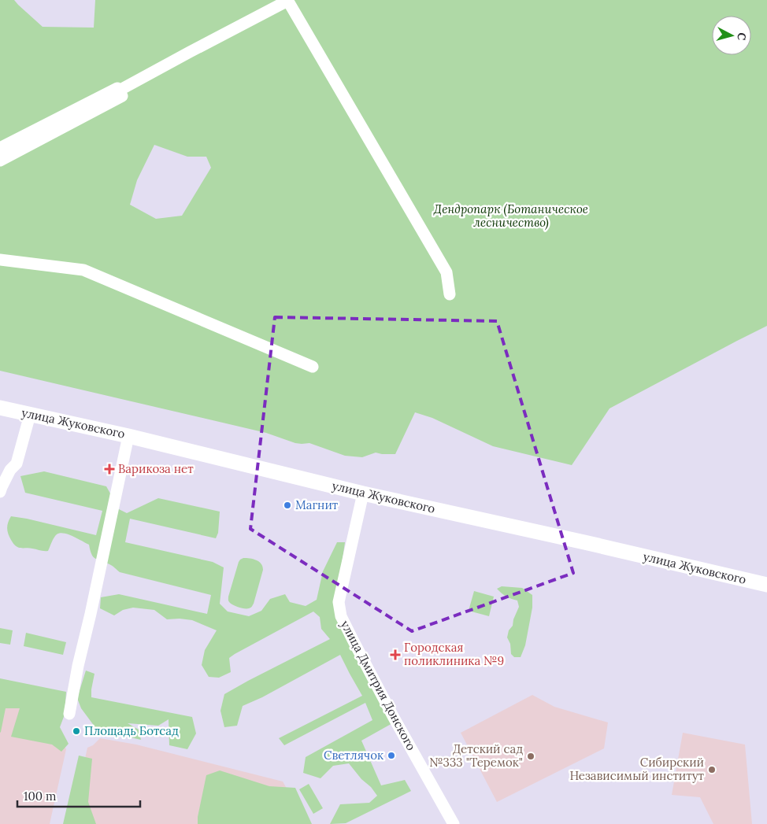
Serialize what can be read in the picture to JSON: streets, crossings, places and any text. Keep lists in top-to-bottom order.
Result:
{
  "streets": {
    "main road": ["улица Жуковского"],
    "street": ["улица Дмитрия Донского"]
  },
  "crossings": [
    ["улица Жуковского", "улица Дмитрия Донского"]
  ],
  "parks": ["Дендропарк (Ботаническое лесничество)"],
  "places": {
    "health": ["Варикоза нет", "Городская поликлиника №9"],
    "other": [
      "Магнит",
      "Площадь Ботсад",
      "Светлячок",
      "Детский сад №333 \"Теремок\"",
      "Сибирский Независимый институт"
    ]
  },
  "scale_bar": "100 m",
  "north": "right"
}
